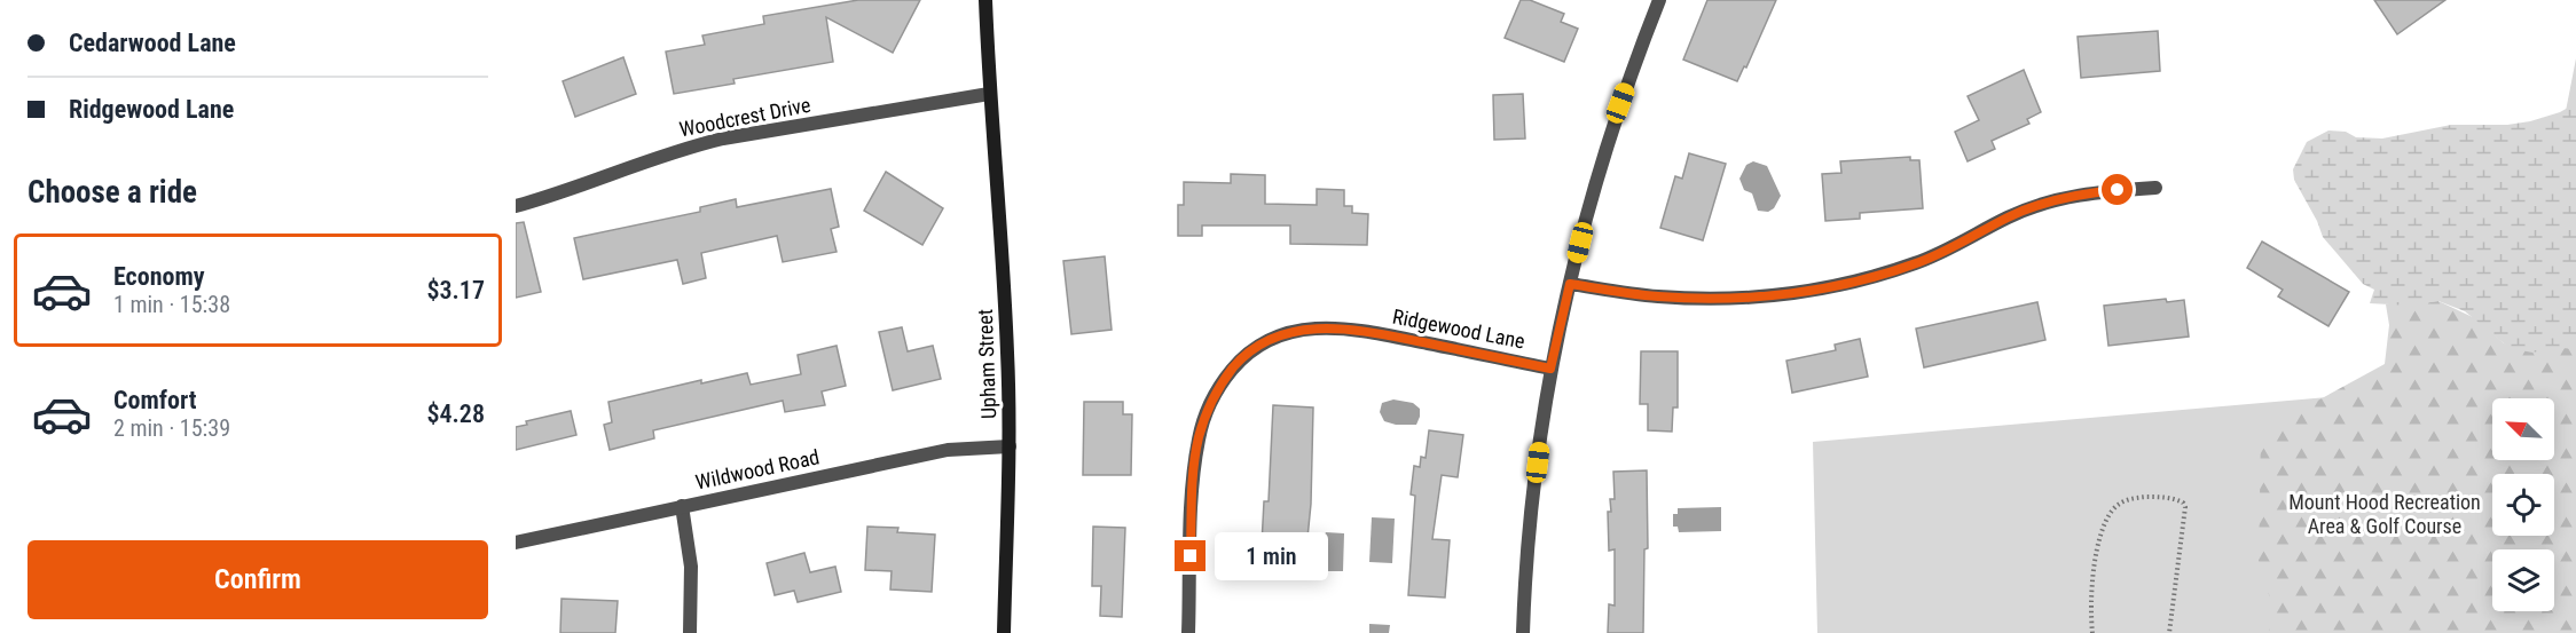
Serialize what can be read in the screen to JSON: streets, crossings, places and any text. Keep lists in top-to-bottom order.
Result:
{
  "streets": {
    "main road": ["Upham Street"],
    "street": ["Woodcrest Drive", "Ridgewood Lane", "Wildwood Road"]
  },
  "crossings": [
    ["Woodcrest Drive", "Upham Street"],
    ["Upham Street", "Wildwood Road"]
  ],
  "parks": ["Mount Hood Recreation Area & Golf Course"],
  "north": "top left",
  "page": {
    "banner": ["Cedarwood Lane", "Ridgewood Lane"],
    "heading": "Choose a ride",
    "list": [
      {
        "name": "Economy",
        "note": "1 min · 15:38",
        "value": "$3.17"
      },
      {
        "name": "Comfort",
        "note": "2 min · 15:39",
        "value": "$4.28"
      }
    ],
    "buttons": "Confirm",
    "bubble": "1 min"
  }
}
